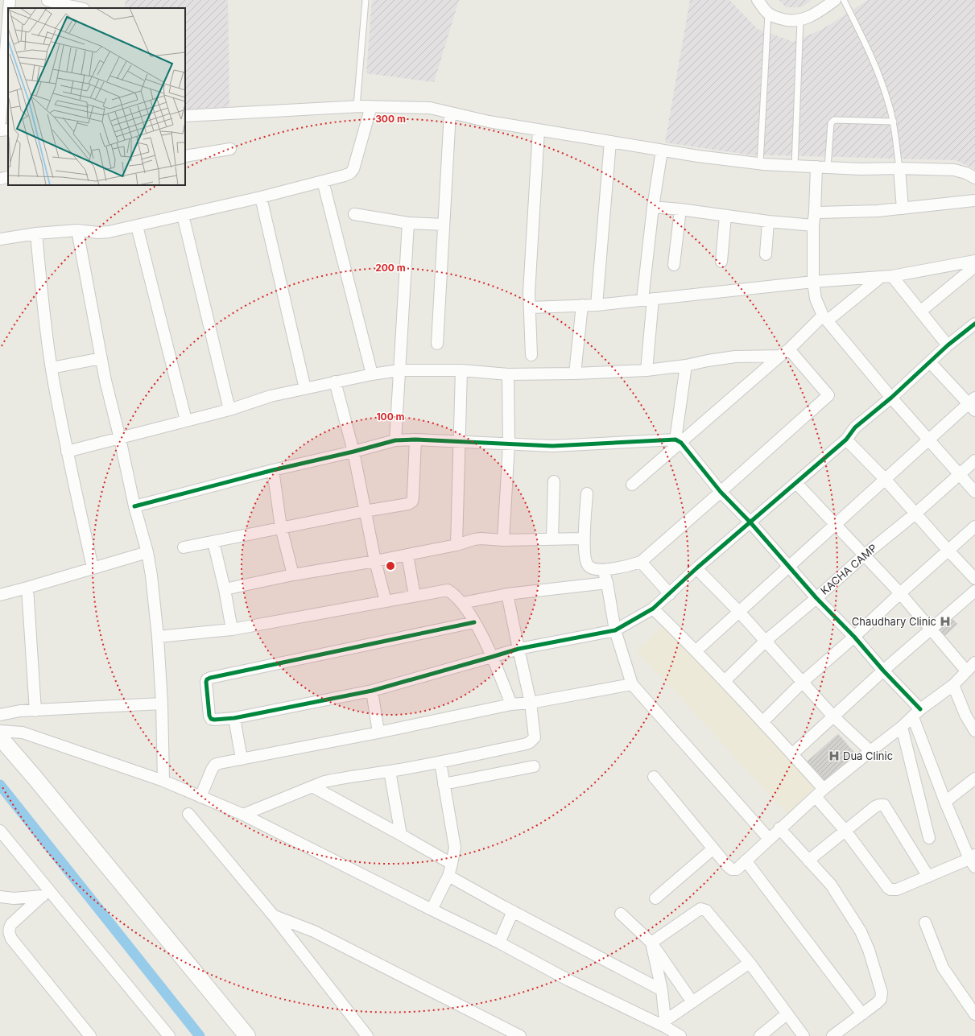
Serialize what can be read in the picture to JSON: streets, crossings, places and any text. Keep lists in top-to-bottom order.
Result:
{
  "streets": {
    "street": ["KACHA CAMP"]
  },
  "places": {
    "hospital": ["Chaudhary Clinic", "Dua Clinic"]
  },
  "rings": ["300 m", "200 m", "100 m"]
}
